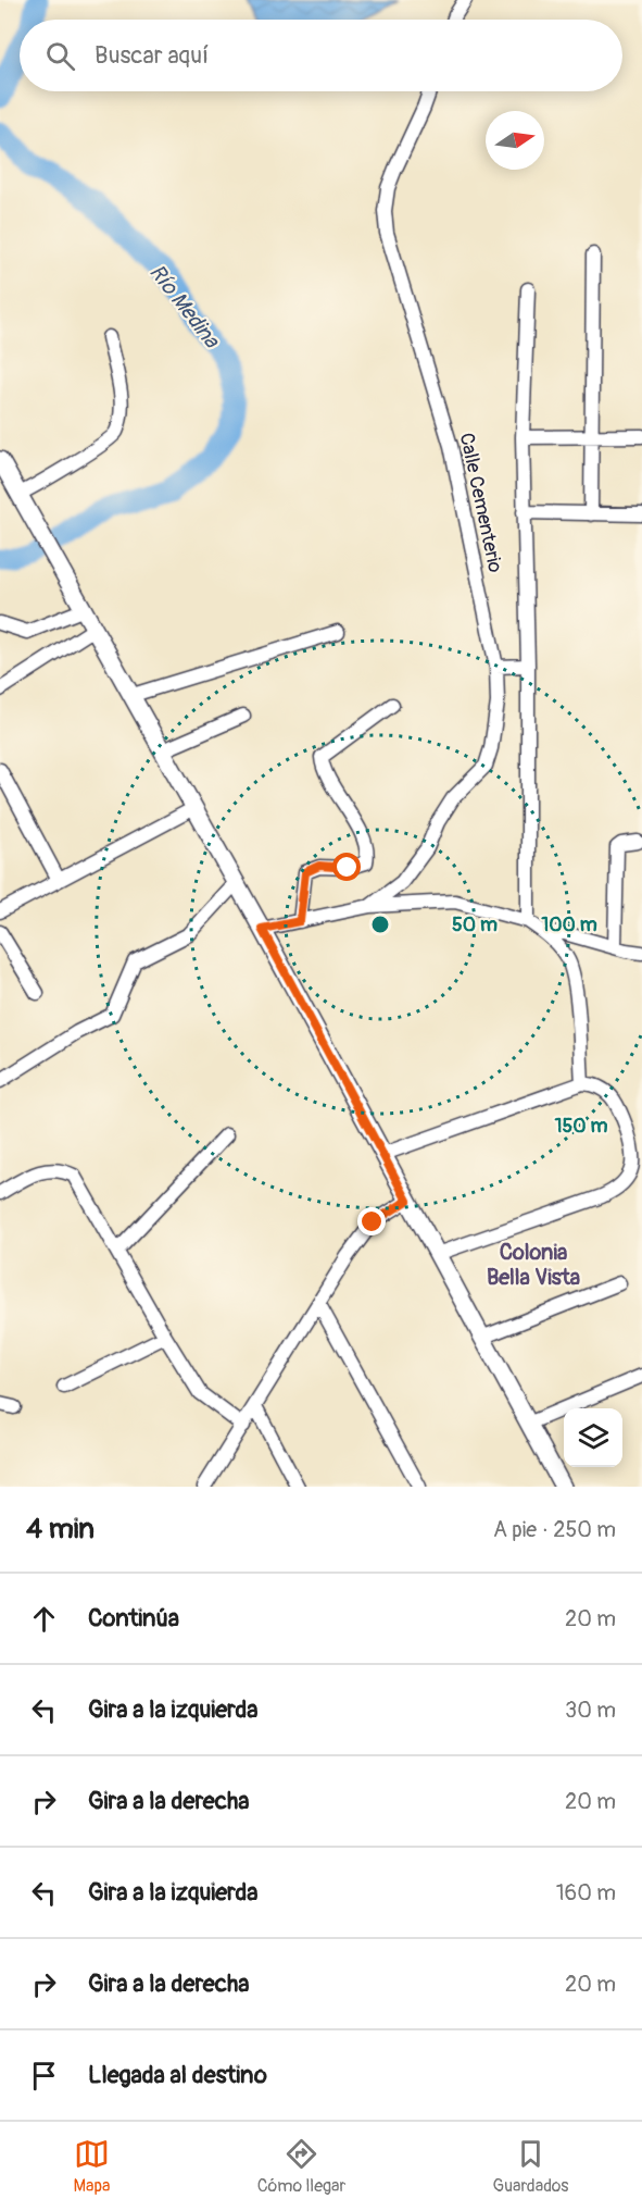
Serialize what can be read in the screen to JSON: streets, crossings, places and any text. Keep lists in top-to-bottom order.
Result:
{
  "streets": {
    "street": ["Calle Cementerio"]
  },
  "districts": ["Colonia Bella Vista"],
  "water": ["Río Medina"],
  "north": "right",
  "page": {
    "search": "Buscar aquí",
    "heading": ["4 min", "A pie · 250 m"],
    "list": [
      ["Continúa", "20 m"],
      ["Gira a la izquierda", "30 m"],
      ["Gira a la derecha", "20 m"],
      ["Gira a la izquierda", "160 m"],
      ["Gira a la derecha", "20 m"],
      "Llegada al destino"
    ],
    "nav": ["Mapa", "Cómo llegar", "Guardados"]
  },
  "rings": ["50 m", "100 m", "150 m"]
}
